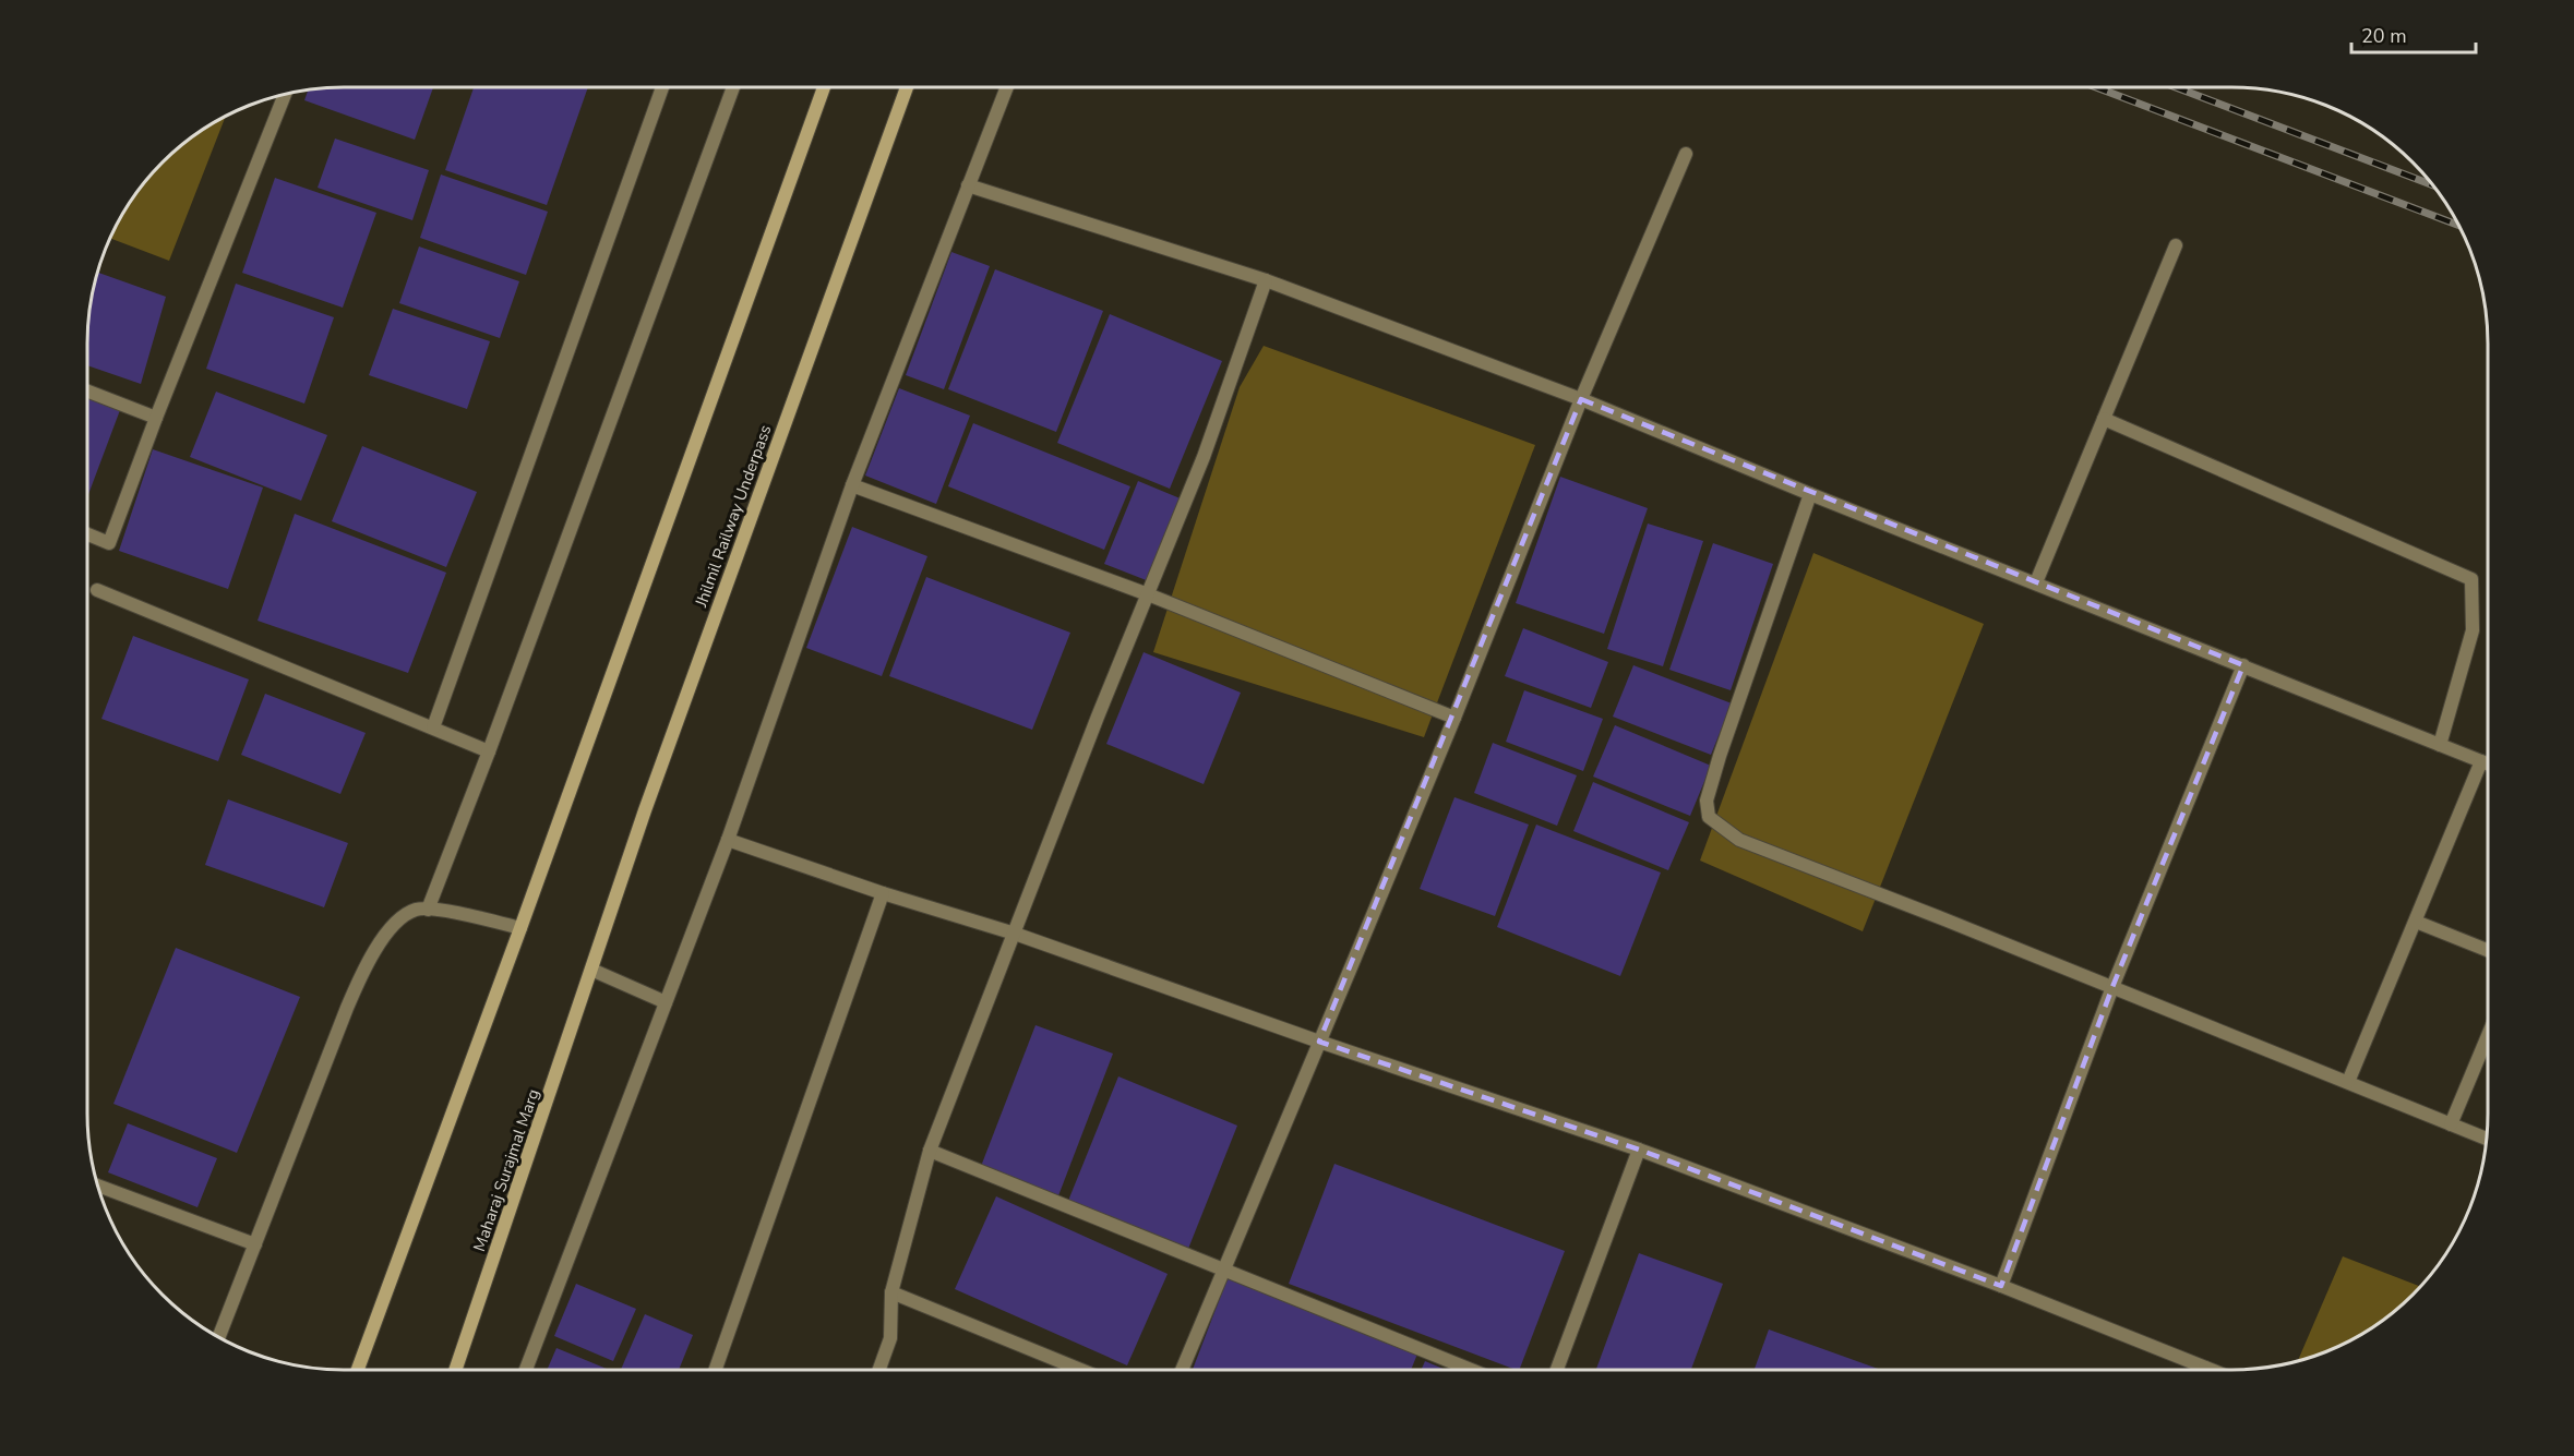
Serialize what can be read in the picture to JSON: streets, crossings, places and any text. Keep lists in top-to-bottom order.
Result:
{
  "streets": {
    "main road": ["Jhilmil Railway Underpass", "Maharaj Surajmal Marg"]
  },
  "crossings": [
    ["Jhilmil Railway Underpass", "Maharaj Surajmal Marg"]
  ],
  "scale_bar": "20 m"
}
